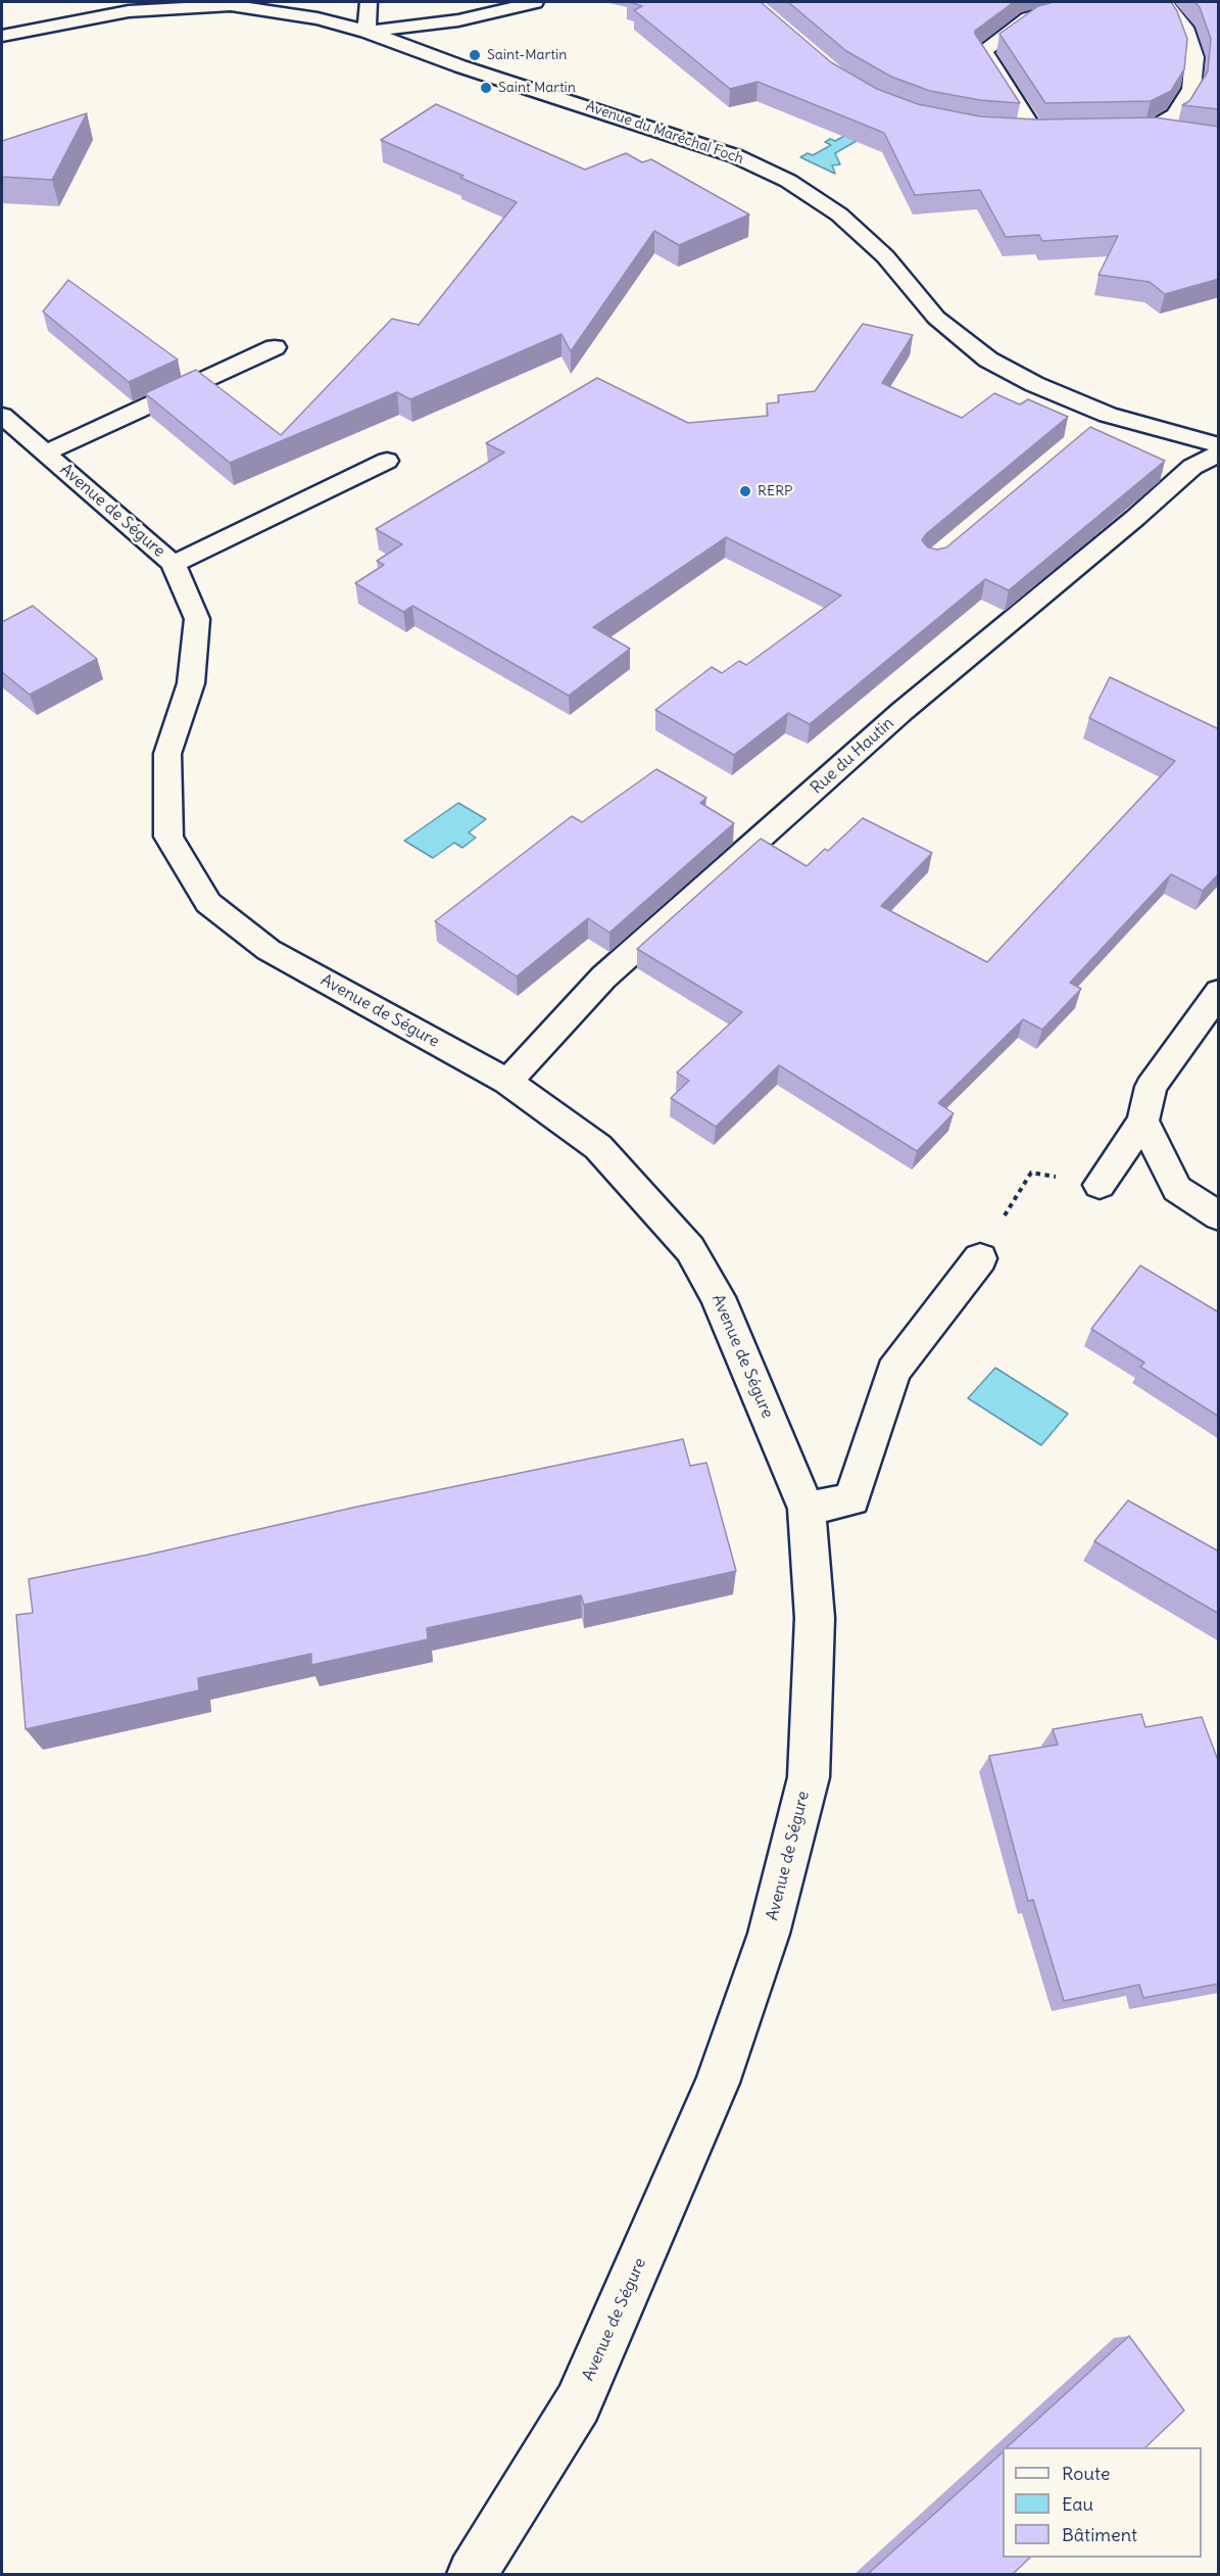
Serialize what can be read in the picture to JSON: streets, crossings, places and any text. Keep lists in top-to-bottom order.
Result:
{
  "streets": {
    "street": ["Avenue du Maréchal Foch", "Avenue de Ségure", "Rue du Hautin"]
  },
  "crossings": [
    ["Avenue de Ségure", "Rue du Hautin"]
  ],
  "places": ["Saint-Martin", "Saint Martin", "RERP"],
  "legend": ["Route", "Eau", "Bâtiment"]
}
